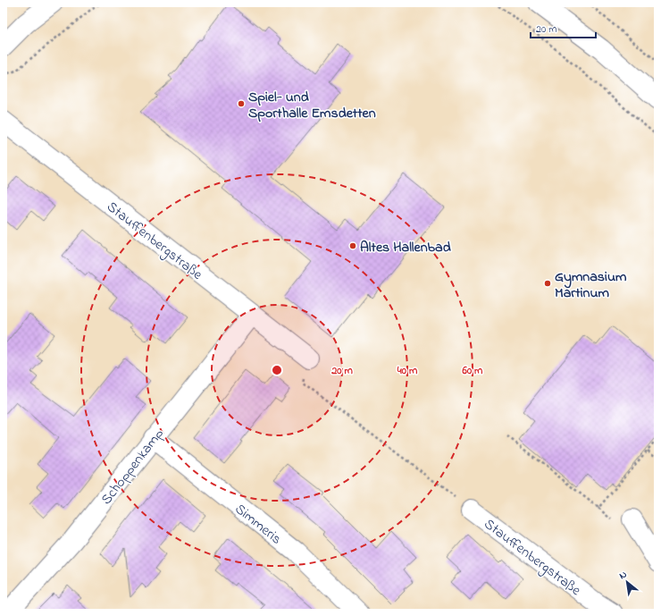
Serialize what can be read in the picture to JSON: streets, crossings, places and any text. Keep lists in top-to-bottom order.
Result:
{
  "streets": {
    "street": ["Stauffenbergstraße", "Schoppenkamp", "Simmeris"]
  },
  "crossings": [
    ["Stauffenbergstraße", "Schoppenkamp"],
    ["Schoppenkamp", "Simmeris"]
  ],
  "places": ["Spiel- und Sporthalle Emsdetten", "Altes Hallenbad", "Gymnasium Martinum"],
  "scale_bar": "20 m",
  "north": "top left",
  "rings": ["20 m", "40 m", "60 m"]
}
